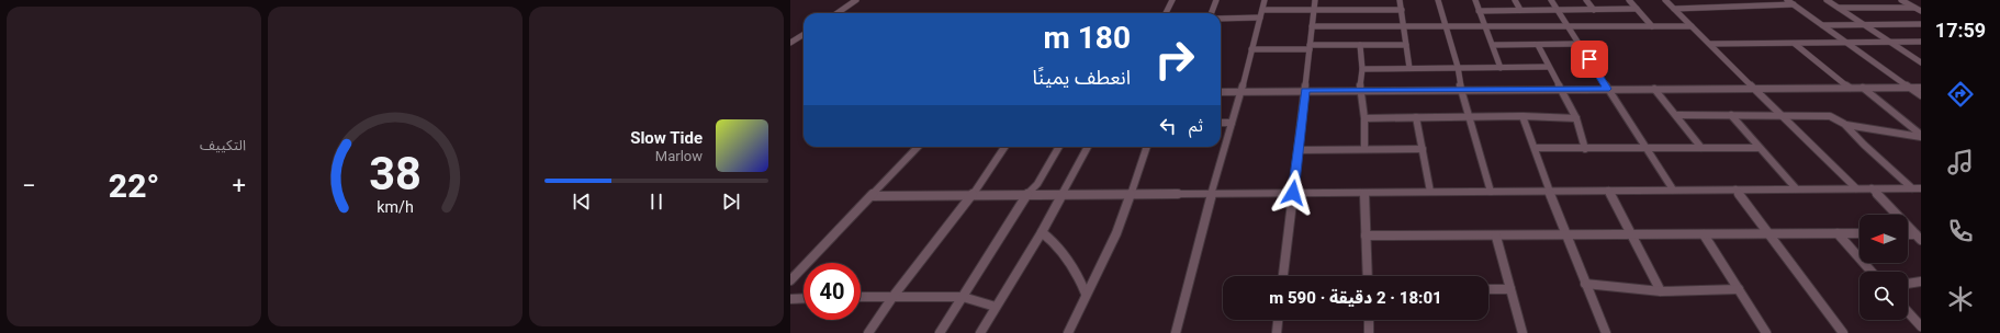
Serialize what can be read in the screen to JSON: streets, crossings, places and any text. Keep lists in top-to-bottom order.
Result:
{
  "north": "left",
  "page": {
    "tabs": "17:59",
    "tile": "التكييف",
    "turn": ["180 m", "انعطف يمينًا"],
    "then": "ثم",
    "song": ["Slow Tide", "Marlow"],
    "heat": ["−", "22°", "+"],
    "limit": "40",
    "trip": "18:01 · 2 دقيقة · 590 m",
    "gauge": ["38", "km/h"]
  }
}
